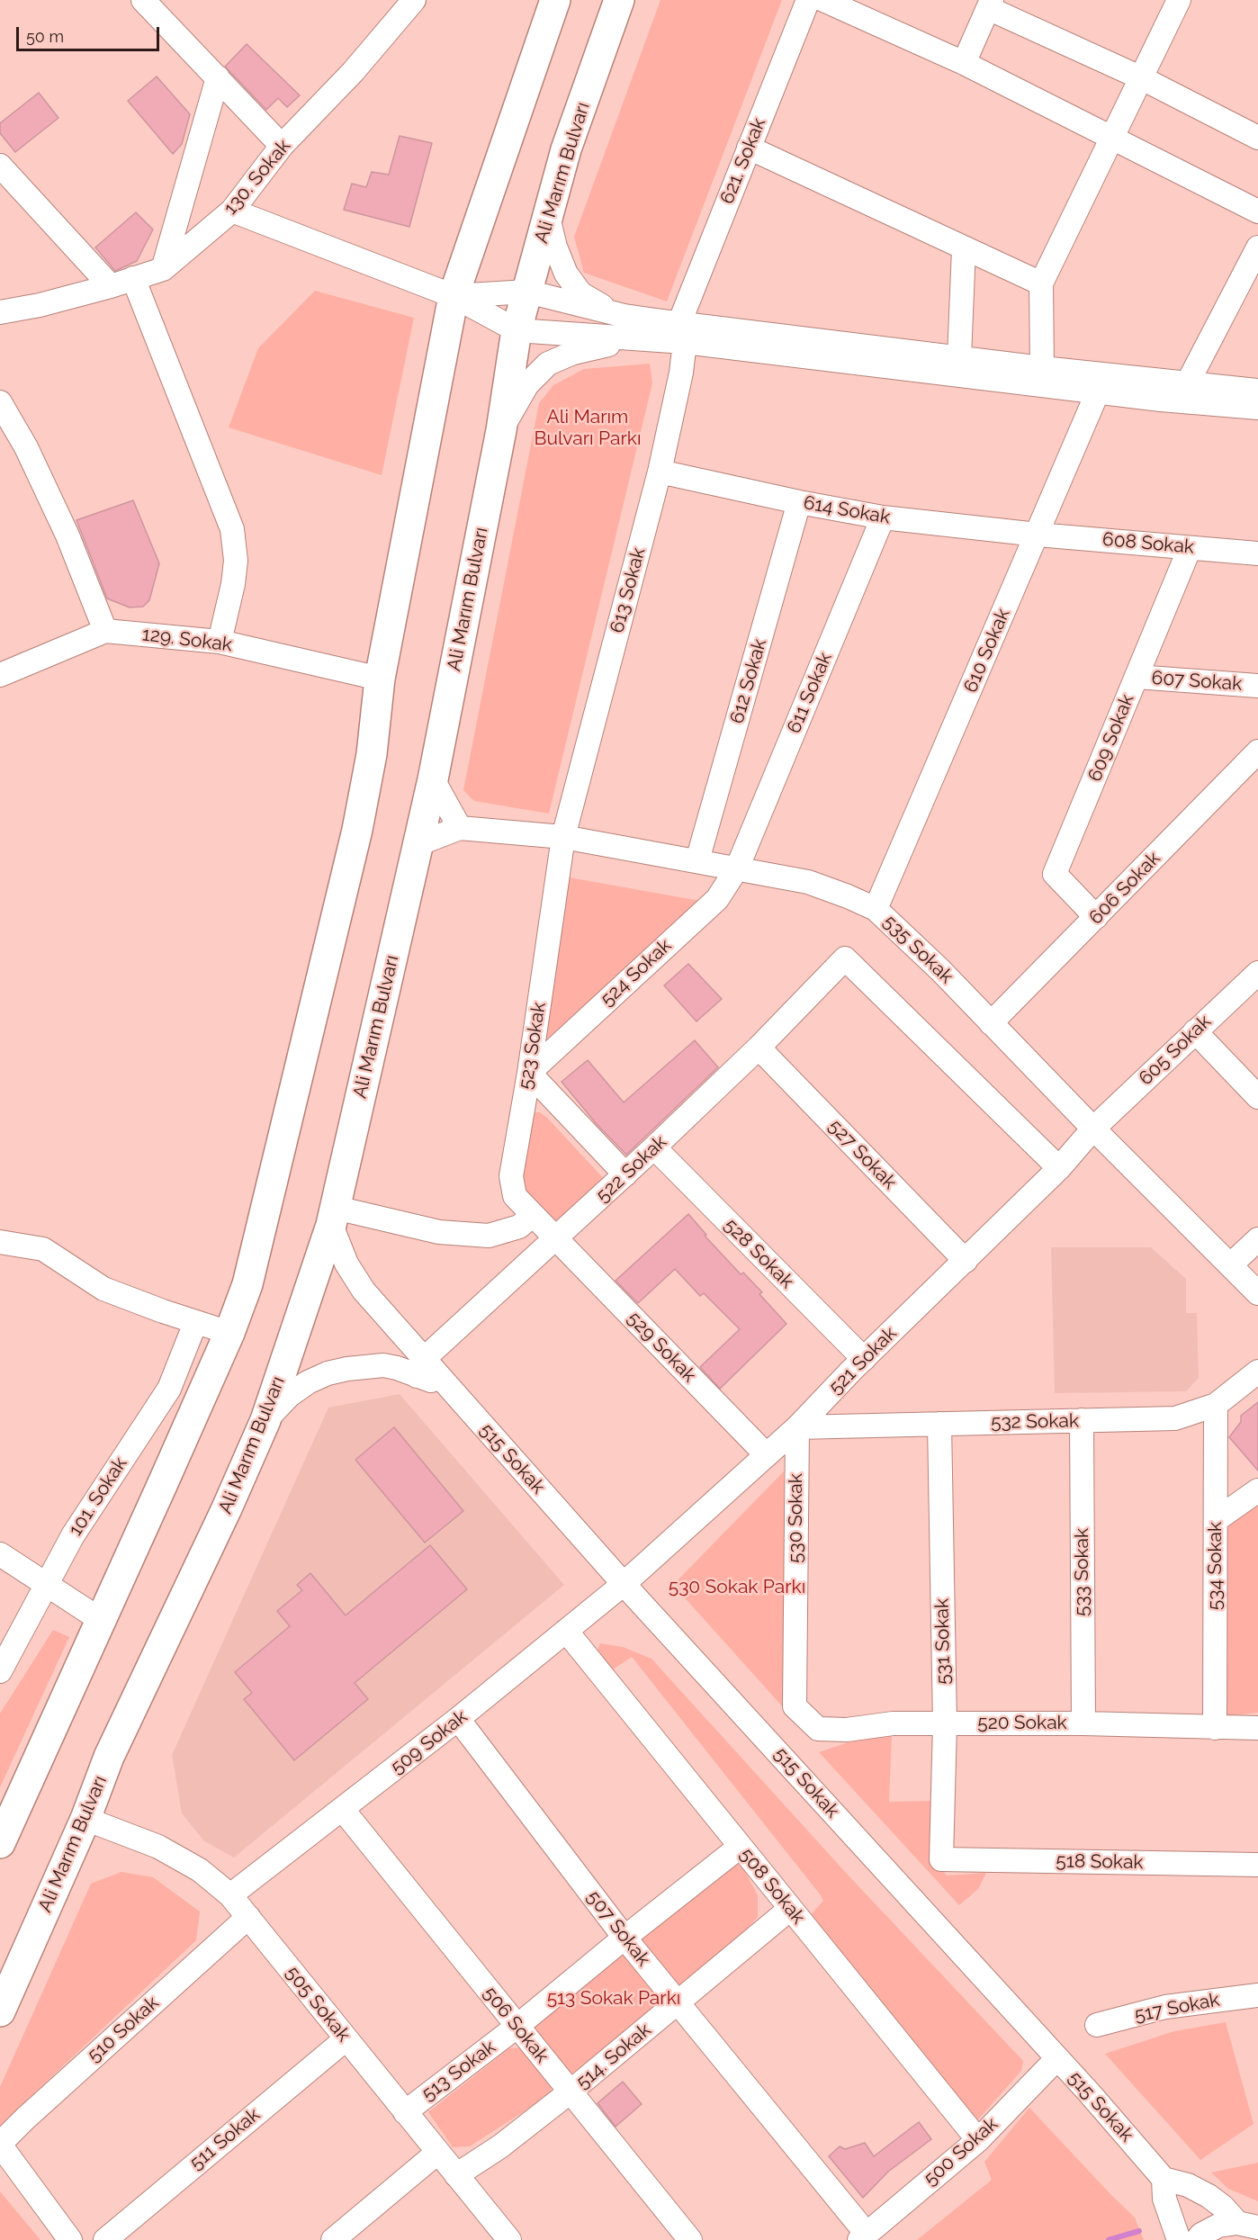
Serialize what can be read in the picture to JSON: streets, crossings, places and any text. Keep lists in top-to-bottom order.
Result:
{
  "streets": {
    "main road": ["Ali Marım Bulvarı"],
    "street": [
      "621. Sokak",
      "130. Sokak",
      "614 Sokak",
      "608 Sokak",
      "613 Sokak",
      "129. Sokak",
      "610 Sokak",
      "612 Sokak",
      "607 Sokak",
      "611 Sokak",
      "609 Sokak",
      "606 Sokak",
      "535 Sokak",
      "524 Sokak",
      "523 Sokak",
      "605 Sokak",
      "527 Sokak",
      "522 Sokak",
      "528 Sokak",
      "529 Sokak",
      "521 Sokak",
      "532 Sokak",
      "515 Sokak",
      "101. Sokak",
      "530 Sokak",
      "534 Sokak",
      "533 Sokak",
      "531 Sokak",
      "520 Sokak",
      "509 Sokak",
      "518 Sokak",
      "508 Sokak",
      "507 Sokak",
      "505 Sokak",
      "517 Sokak",
      "506 Sokak",
      "510 Sokak",
      "514. Sokak",
      "513 Sokak",
      "511 Sokak",
      "500 Sokak"
    ]
  },
  "crossings": [
    ["621. Sokak", "613 Sokak"],
    ["Ali Marım Bulvarı", "515 Sokak"],
    ["Ali Marım Bulvarı", "505 Sokak"],
    ["614 Sokak", "608 Sokak"],
    ["614 Sokak", "613 Sokak"],
    ["614 Sokak", "610 Sokak"],
    ["614 Sokak", "612 Sokak"],
    ["614 Sokak", "611 Sokak"],
    ["608 Sokak", "610 Sokak"],
    ["608 Sokak", "609 Sokak"],
    ["613 Sokak", "535 Sokak"],
    ["613 Sokak", "523 Sokak"],
    ["610 Sokak", "535 Sokak"],
    ["612 Sokak", "535 Sokak"],
    ["607 Sokak", "609 Sokak"],
    ["611 Sokak", "535 Sokak"],
    ["611 Sokak", "524 Sokak"],
    ["609 Sokak", "606 Sokak"],
    ["606 Sokak", "535 Sokak"],
    ["535 Sokak", "524 Sokak"],
    ["535 Sokak", "523 Sokak"],
    ["535 Sokak", "605 Sokak"],
    ["535 Sokak", "521 Sokak"],
    ["524 Sokak", "523 Sokak"],
    ["523 Sokak", "522 Sokak"],
    ["523 Sokak", "529 Sokak"],
    ["605 Sokak", "521 Sokak"],
    ["527 Sokak", "522 Sokak"],
    ["527 Sokak", "521 Sokak"],
    ["522 Sokak", "528 Sokak"],
    ["522 Sokak", "529 Sokak"],
    ["522 Sokak", "521 Sokak"],
    ["522 Sokak", "515 Sokak"],
    ["528 Sokak", "521 Sokak"],
    ["529 Sokak", "521 Sokak"],
    ["521 Sokak", "532 Sokak"],
    ["521 Sokak", "515 Sokak"],
    ["521 Sokak", "530 Sokak"],
    ["521 Sokak", "509 Sokak"],
    ["532 Sokak", "530 Sokak"],
    ["532 Sokak", "534 Sokak"],
    ["532 Sokak", "533 Sokak"],
    ["532 Sokak", "531 Sokak"],
    ["515 Sokak", "509 Sokak"],
    ["515 Sokak", "500 Sokak"],
    ["530 Sokak", "520 Sokak"],
    ["534 Sokak", "520 Sokak"],
    ["533 Sokak", "520 Sokak"],
    ["531 Sokak", "520 Sokak"],
    ["531 Sokak", "518 Sokak"],
    ["509 Sokak", "508 Sokak"],
    ["509 Sokak", "507 Sokak"],
    ["509 Sokak", "505 Sokak"],
    ["509 Sokak", "506 Sokak"],
    ["508 Sokak", "514. Sokak"],
    ["508 Sokak", "513 Sokak"],
    ["508 Sokak", "500 Sokak"],
    ["507 Sokak", "514. Sokak"],
    ["507 Sokak", "513 Sokak"],
    ["507 Sokak", "500 Sokak"],
    ["505 Sokak", "510 Sokak"],
    ["505 Sokak", "514. Sokak"],
    ["505 Sokak", "513 Sokak"],
    ["505 Sokak", "511 Sokak"],
    ["506 Sokak", "514. Sokak"],
    ["506 Sokak", "513 Sokak"]
  ],
  "parks": ["Ali Marım Bulvarı Parkı", "530 Sokak Parkı", "513 Sokak Parkı"],
  "scale_bar": "50 m"
}
